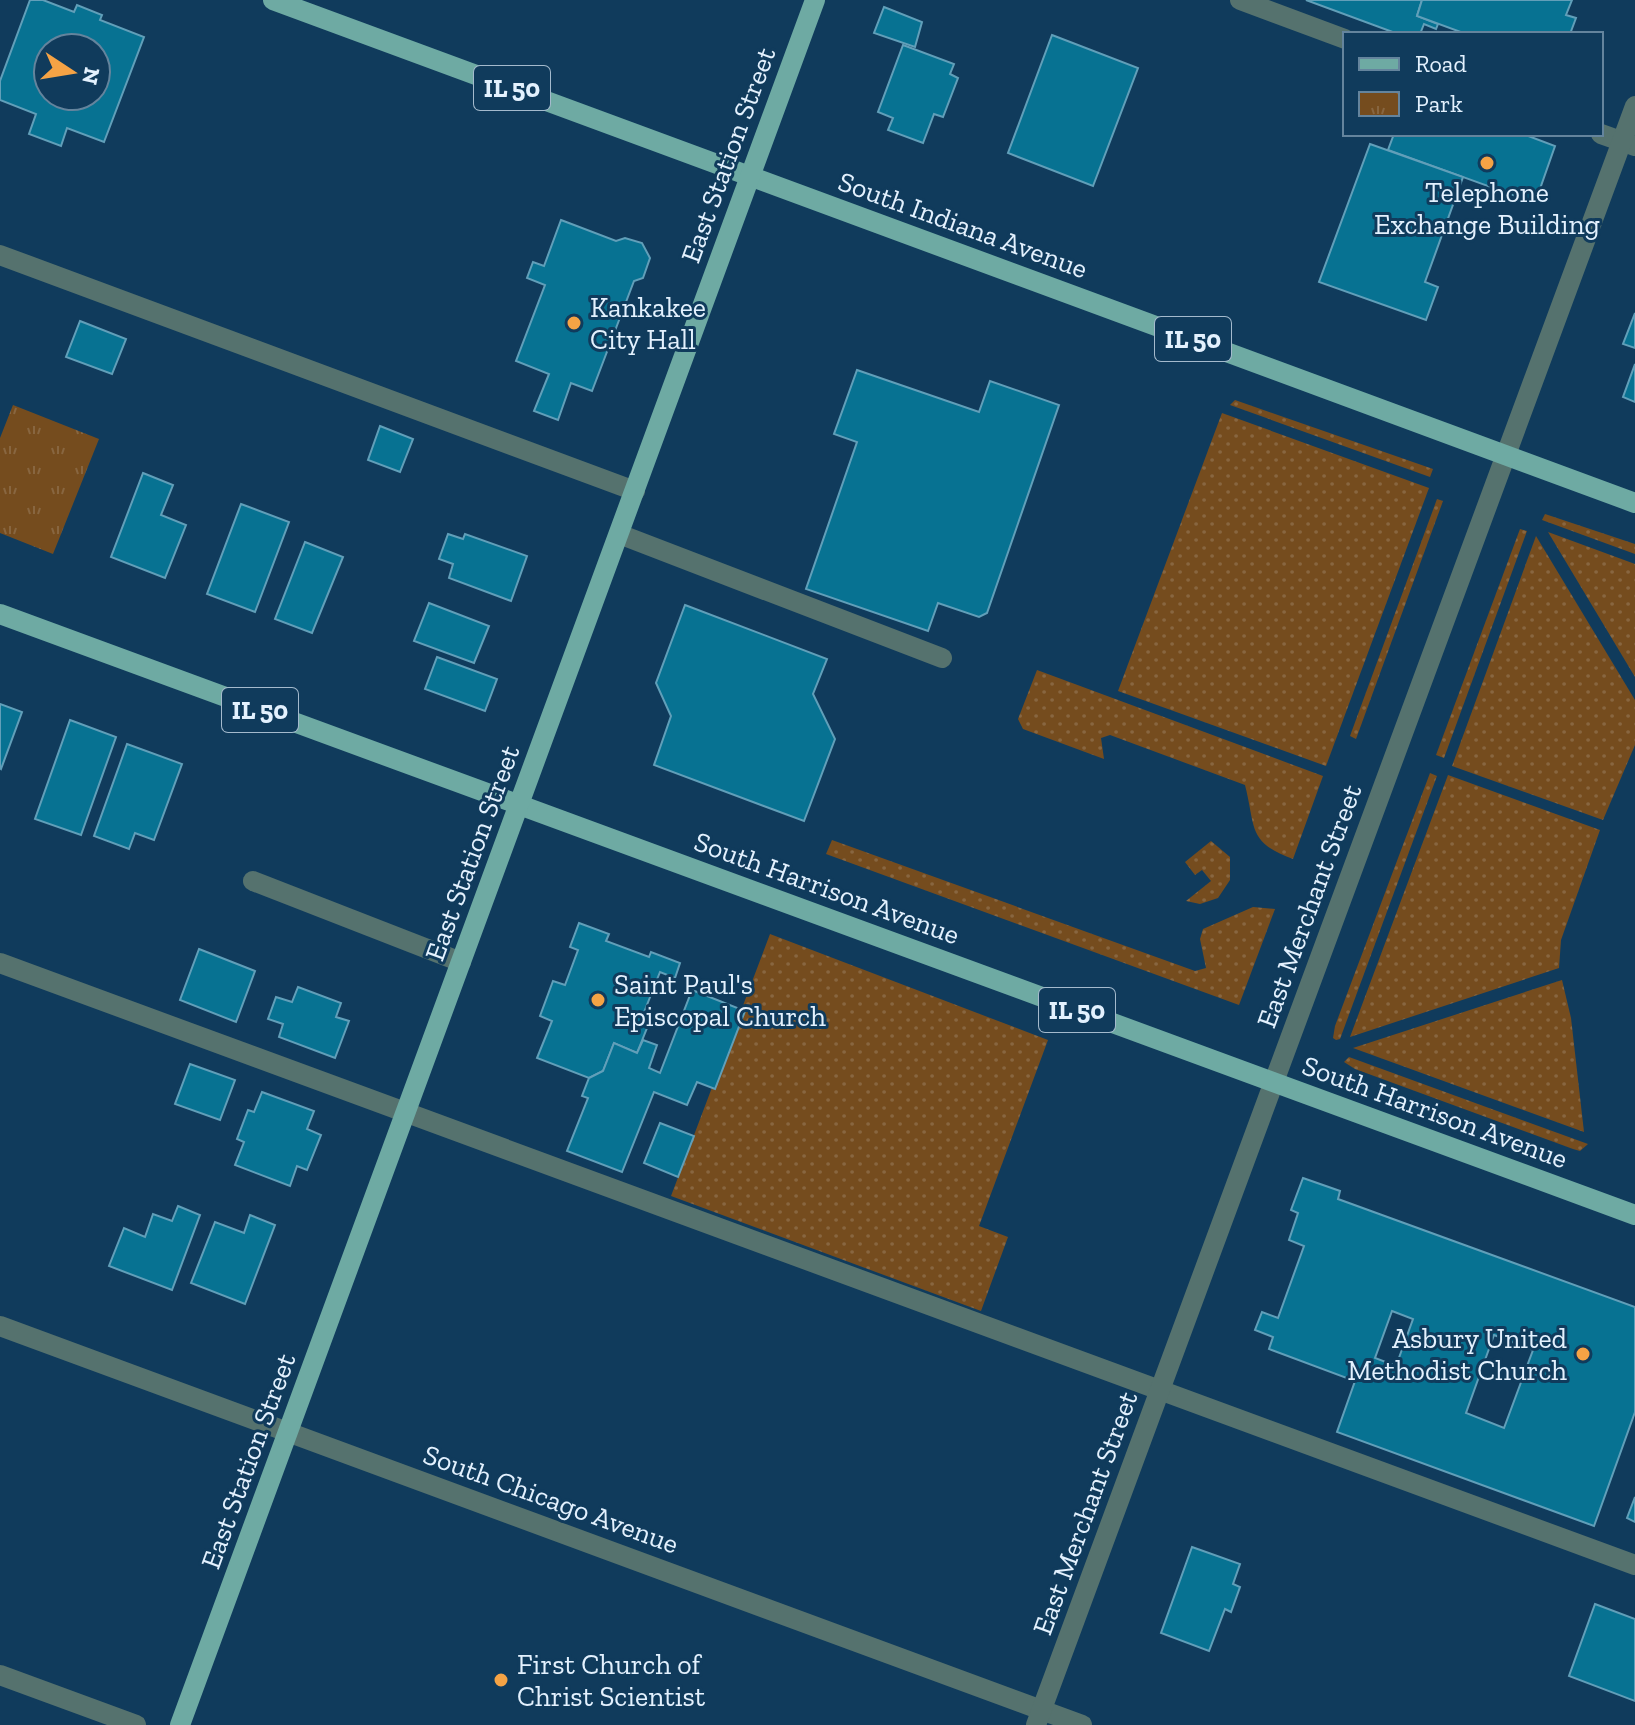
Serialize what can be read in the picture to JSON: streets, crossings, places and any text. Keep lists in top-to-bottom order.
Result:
{
  "streets": {
    "main road": [
      "IL 50",
      "East Station Street",
      "South Indiana Avenue",
      "South Harrison Avenue"
    ],
    "street": ["East Merchant Street", "South Chicago Avenue"]
  },
  "crossings": [
    ["East Station Street", "South Indiana Avenue"],
    ["East Station Street", "South Harrison Avenue"],
    ["East Station Street", "South Chicago Avenue"],
    ["South Indiana Avenue", "East Merchant Street"],
    ["South Harrison Avenue", "East Merchant Street"],
    ["East Merchant Street", "South Chicago Avenue"]
  ],
  "places": [
    "Telephone Exchange Building",
    "Kankakee City Hall",
    "Saint Paul's Episcopal Church",
    "Asbury United Methodist Church",
    "First Church of Christ Scientist"
  ],
  "legend": ["Road", "Park"],
  "north": "right"
}
